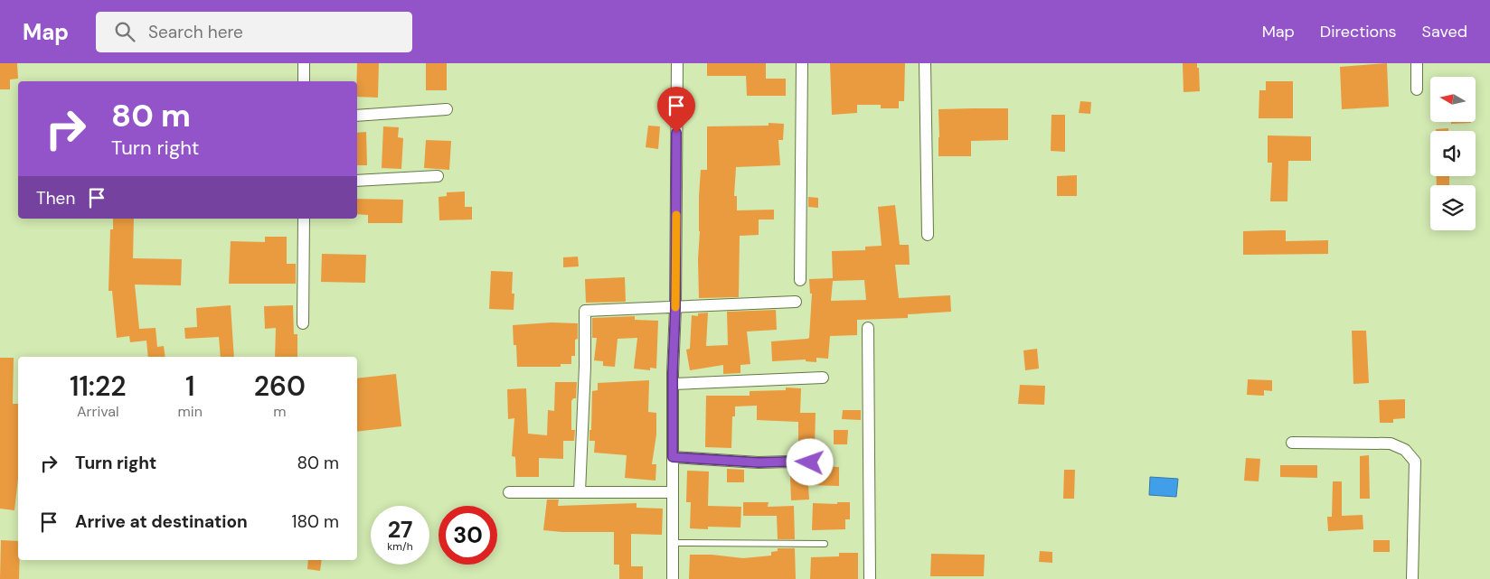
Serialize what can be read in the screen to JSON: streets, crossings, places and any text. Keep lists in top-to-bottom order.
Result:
{
  "north": "left",
  "page": {
    "header": "Map",
    "search": "Search here",
    "nav": ["Map", "Directions", "Saved"],
    "turn": ["80 m", "Turn right"],
    "then": "Then",
    "eta": [
      "11:22",
      "Arrival",
      "1",
      "min",
      "260",
      "m"
    ],
    "list": [
      {
        "name": "Turn right",
        "value": "80 m"
      },
      {
        "name": "Arrive at destination",
        "value": "180 m"
      }
    ],
    "speed": "27 km/h",
    "limit": "30"
  }
}
